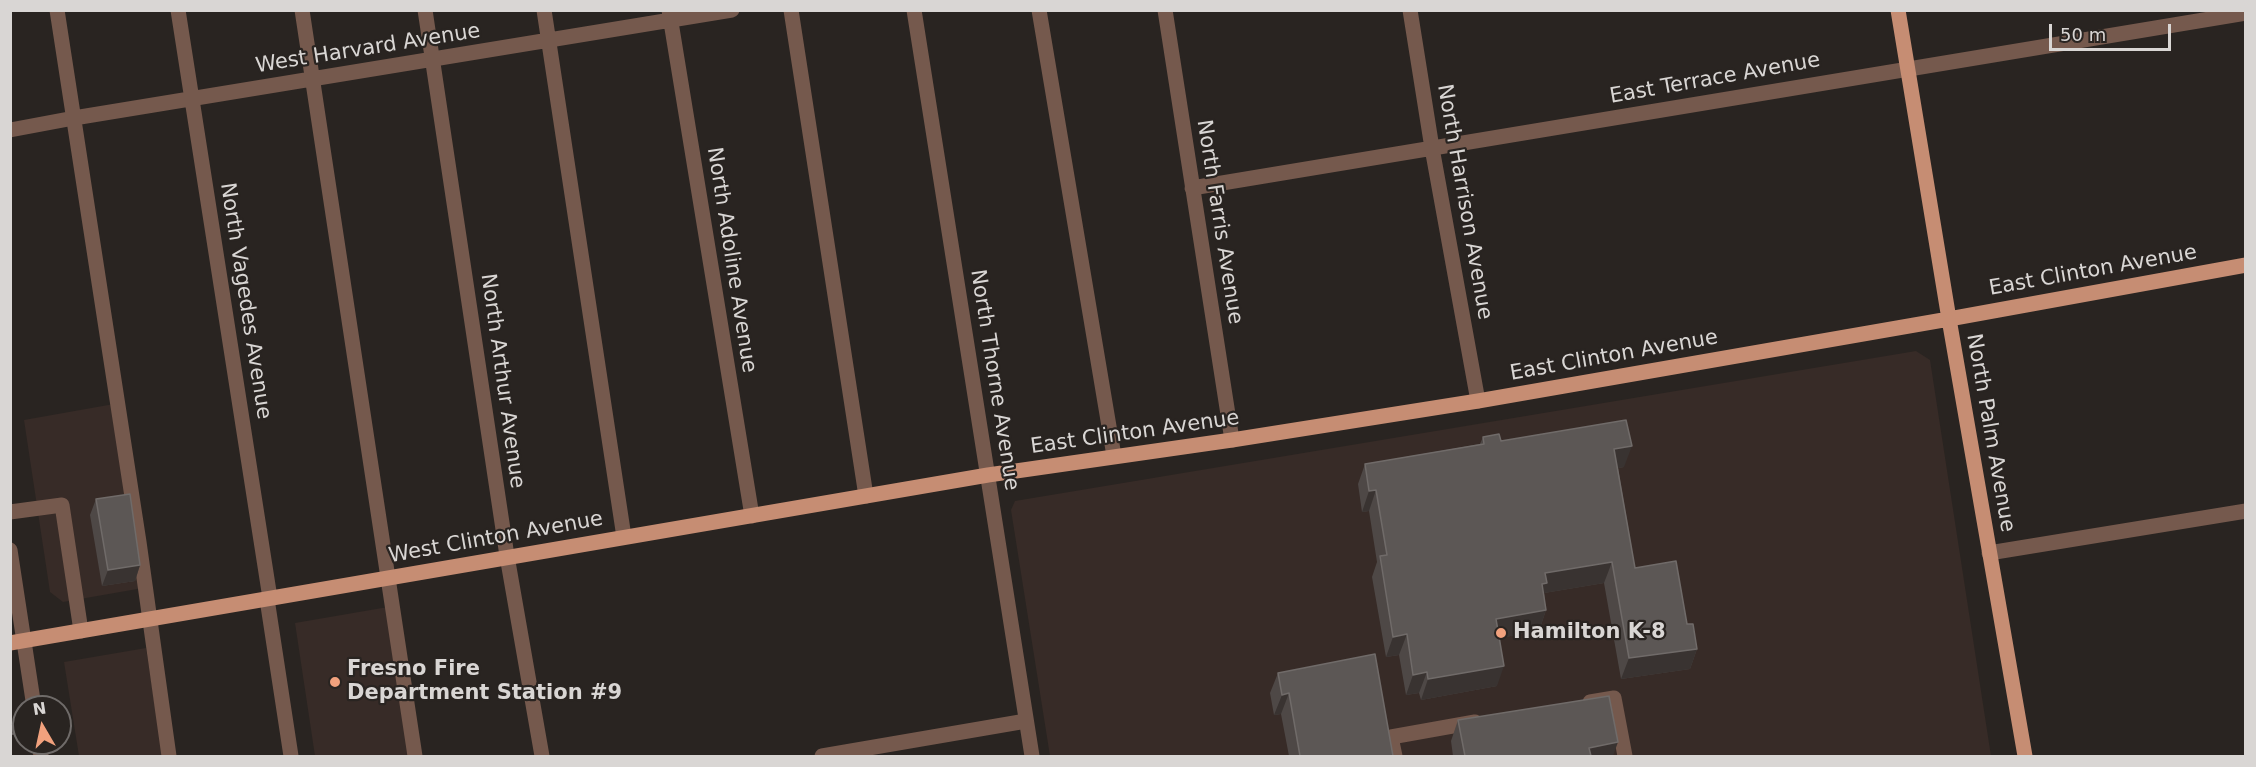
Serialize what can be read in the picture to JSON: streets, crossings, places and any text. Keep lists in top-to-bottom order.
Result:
{
  "streets": {
    "main road": ["East Clinton Avenue", "North Palm Avenue", "West Clinton Avenue"],
    "street": [
      "West Harvard Avenue",
      "East Terrace Avenue",
      "North Harrison Avenue",
      "North Farris Avenue",
      "North Adoline Avenue",
      "North Vagedes Avenue",
      "North Thorne Avenue",
      "North Arthur Avenue"
    ]
  },
  "crossings": [
    ["West Harvard Avenue", "North Adoline Avenue"],
    ["West Harvard Avenue", "North Vagedes Avenue"],
    ["West Harvard Avenue", "North Arthur Avenue"],
    ["East Terrace Avenue", "North Harrison Avenue"],
    ["East Terrace Avenue", "North Farris Avenue"],
    ["East Terrace Avenue", "North Palm Avenue"],
    ["North Harrison Avenue", "East Clinton Avenue"],
    ["North Farris Avenue", "East Clinton Avenue"],
    ["North Adoline Avenue", "West Clinton Avenue"],
    ["East Clinton Avenue", "North Thorne Avenue"],
    ["East Clinton Avenue", "North Palm Avenue"],
    ["East Clinton Avenue", "West Clinton Avenue"],
    ["North Vagedes Avenue", "West Clinton Avenue"],
    ["North Thorne Avenue", "West Clinton Avenue"],
    ["North Arthur Avenue", "West Clinton Avenue"]
  ],
  "places": ["Hamilton K-8", "Fresno Fire Department Station #9"],
  "scale_bar": "50 m",
  "north": "top"
}
